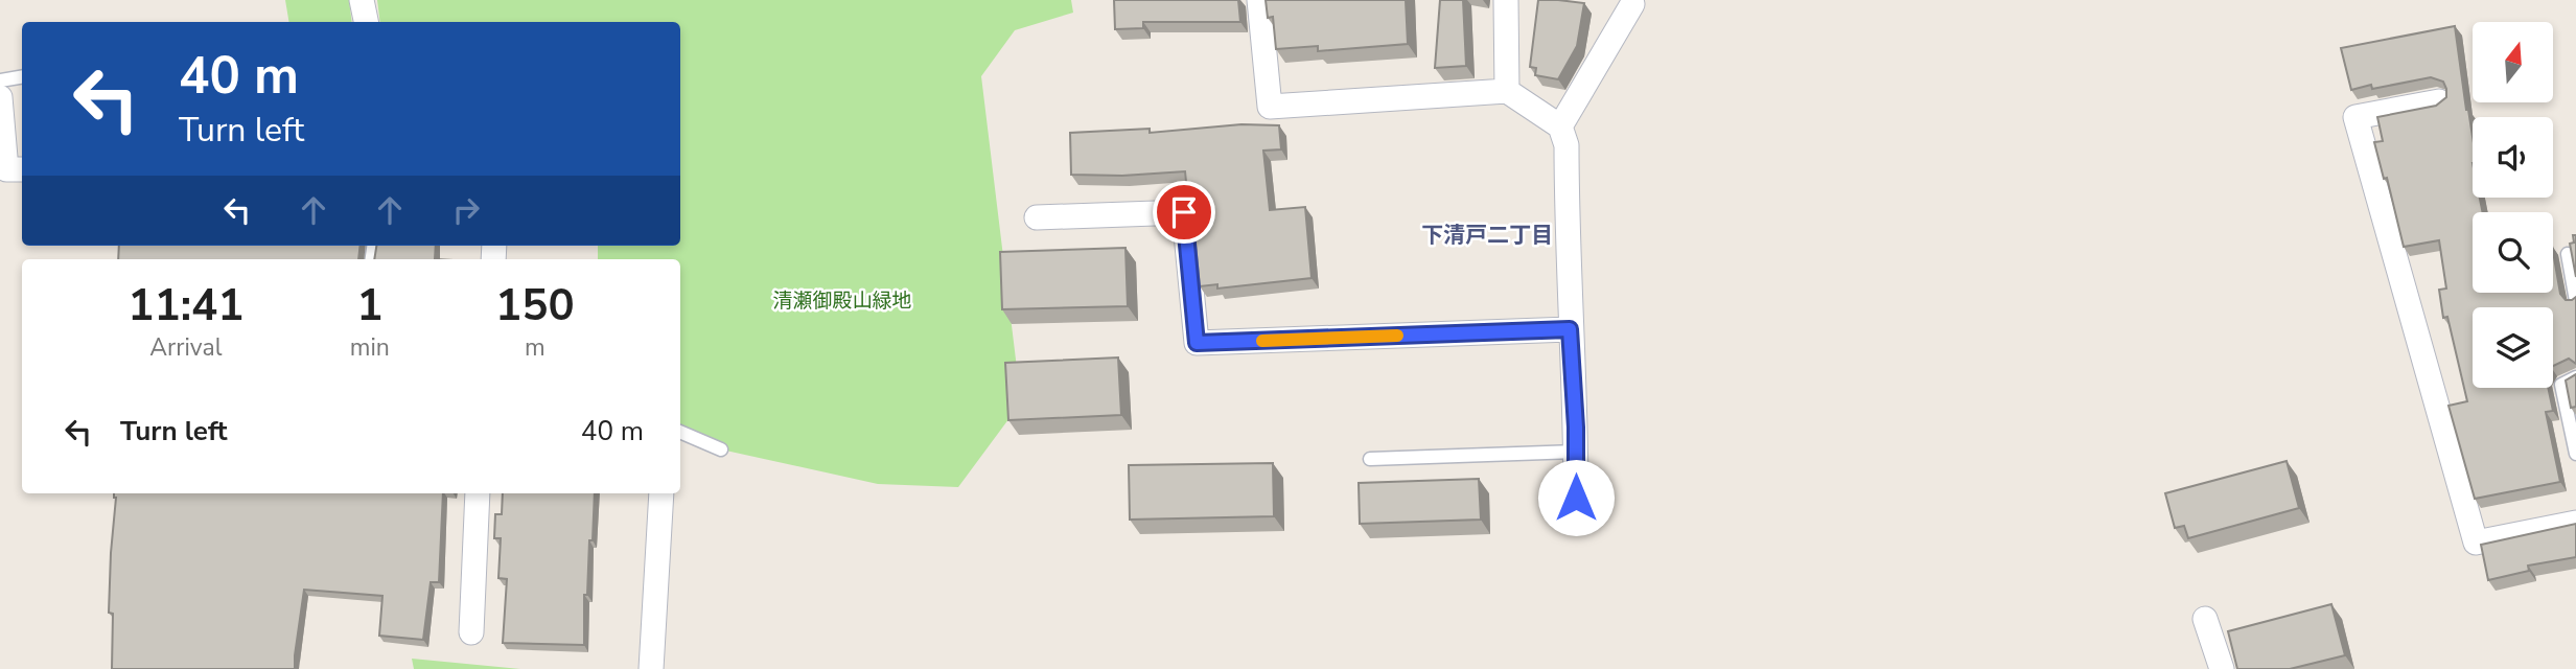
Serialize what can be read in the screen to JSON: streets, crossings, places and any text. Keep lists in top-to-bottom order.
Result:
{
  "districts": ["下清戸二丁目"],
  "parks": ["清瀬御殿山緑地"],
  "north": "top",
  "page": {
    "turn": ["40 m", "Turn left"],
    "eta": [
      "11:41",
      "Arrival",
      "1",
      "min",
      "150",
      "m"
    ],
    "list": [
      {
        "name": "Turn left",
        "value": "40 m"
      }
    ]
  }
}
